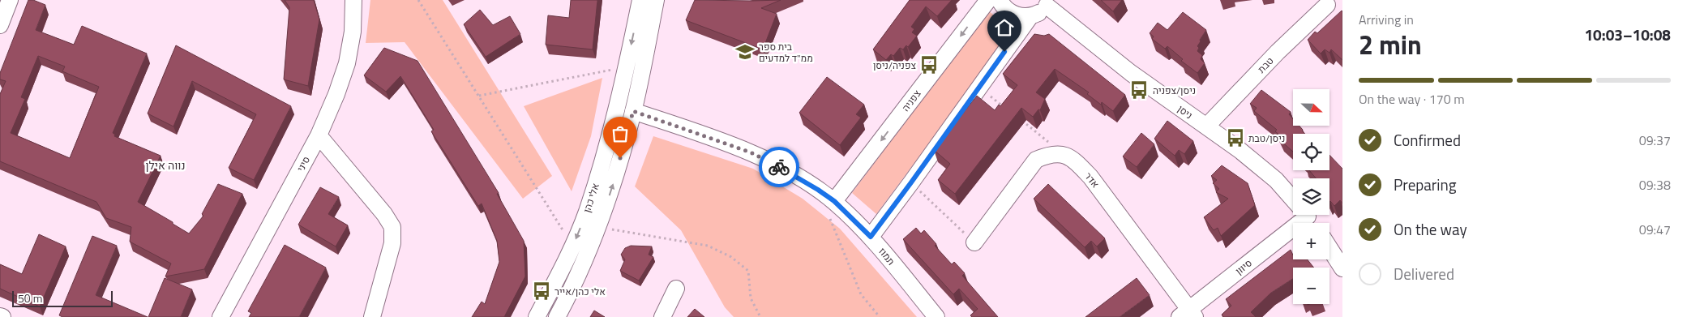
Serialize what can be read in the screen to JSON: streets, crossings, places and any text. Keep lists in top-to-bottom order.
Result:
{
  "streets": {
    "street": [
      "טבת",
      "צפניה",
      "ניסן",
      "סיני",
      "אדר",
      "אלי כהן",
      "תמוז",
      "סיוון"
    ]
  },
  "crossings": [
    ["טבת", "ניסן"],
    ["צפניה", "תמוז"],
    ["אדר", "סיוון"],
    ["אלי כהן", "תמוז"]
  ],
  "districts": ["נווה אילן"],
  "places": {
    "school or university": ["בית ספר ממ\"ד למדעים"],
    "bus stop": [
      "צפניה/ניסן",
      "ניסן/צפניה",
      "ניסן/טבת",
      "אלי כהן/אייר"
    ]
  },
  "scale_bar": "50 m",
  "north": "right",
  "page": {
    "heading": ["2 min", "Arriving in", "10:03–10:08"],
    "bar": "On the way · 170 m",
    "map_buttons": ["+", "−"],
    "list": [
      ["Confirmed", "09:37"],
      ["Preparing", "09:38"],
      ["On the way", "09:47"],
      "Delivered"
    ],
    "scale": "50 m"
  }
}
